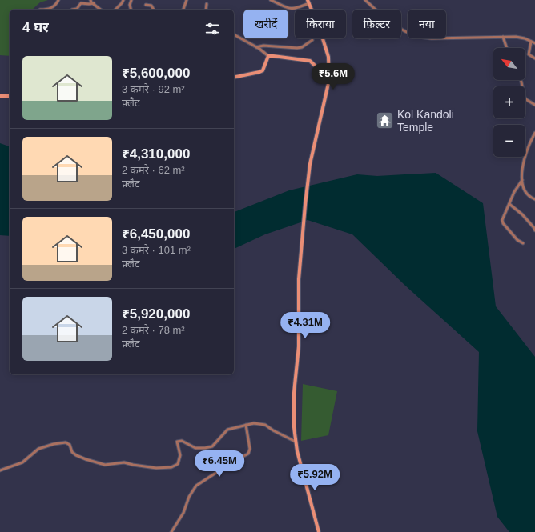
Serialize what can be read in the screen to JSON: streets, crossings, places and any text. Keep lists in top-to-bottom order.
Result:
{
  "places": {
    "temple": ["Kol Kandoli Temple"]
  },
  "north": "top left",
  "page": {
    "chip": [
      "खरीदें",
      "किराया",
      "फ़िल्टर",
      "नया"
    ],
    "heading": "4 घर",
    "map_buttons": ["+", "−"],
    "list": [
      {
        "name": "₹5,600,000",
        "note": "3 कमरे · 92 m² · फ़्लैट"
      },
      {
        "name": "₹4,310,000",
        "note": "2 कमरे · 62 m² · फ़्लैट"
      },
      {
        "name": "₹6,450,000",
        "note": "3 कमरे · 101 m² · फ़्लैट"
      },
      {
        "name": "₹5,920,000",
        "note": "2 कमरे · 78 m² · फ़्लैट"
      }
    ],
    "price": [
      "₹5.6M",
      "₹4.31M",
      "₹6.45M",
      "₹5.92M"
    ]
  }
}
